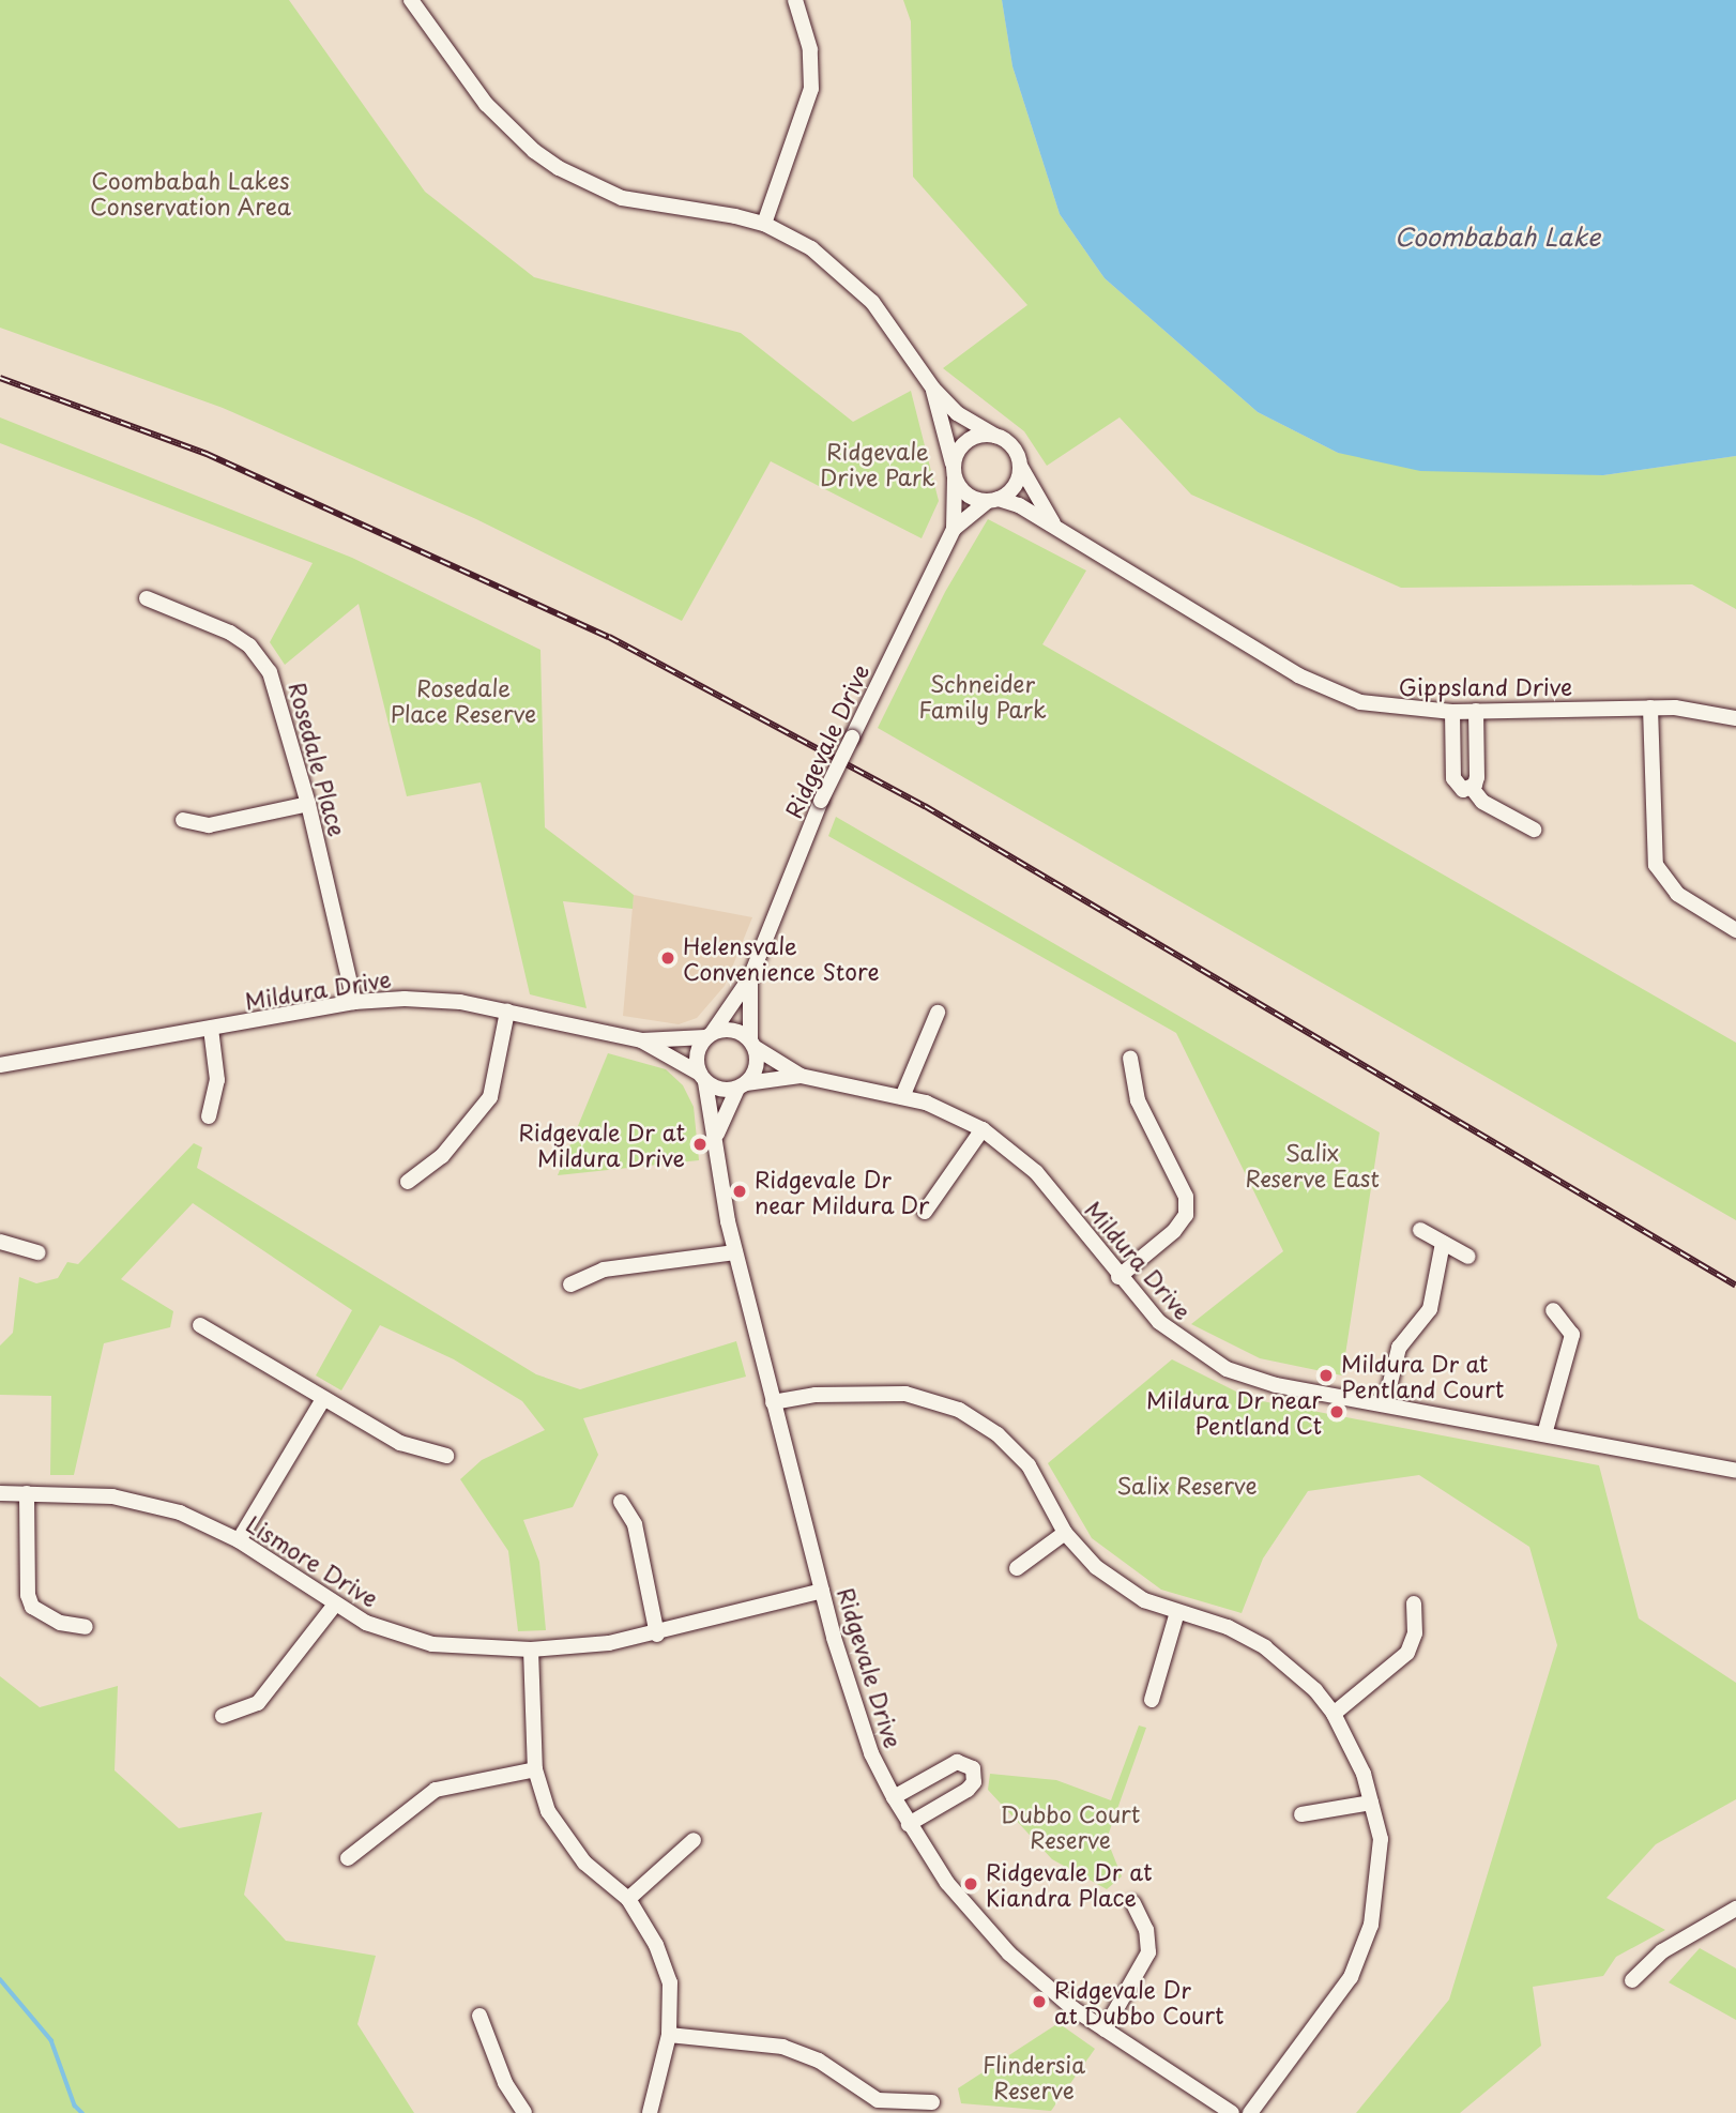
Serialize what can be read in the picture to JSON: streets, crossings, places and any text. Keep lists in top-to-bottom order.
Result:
{
  "streets": {
    "street": [
      "Gippsland Drive",
      "Ridgevale Drive",
      "Rosedale Place",
      "Mildura Drive",
      "Lismore Drive"
    ]
  },
  "crossings": [
    ["Gippsland Drive", "Ridgevale Drive"],
    ["Ridgevale Drive", "Mildura Drive"],
    ["Ridgevale Drive", "Lismore Drive"],
    ["Rosedale Place", "Mildura Drive"]
  ],
  "water": ["Coombabah Lake"],
  "parks": [
    "Coombabah Lakes Conservation Area",
    "Ridgevale Drive Park",
    "Schneider Family Park",
    "Rosedale Place Reserve",
    "Salix Reserve East",
    "Salix Reserve",
    "Dubbo Court Reserve",
    "Flindersia Reserve"
  ],
  "places": [
    "Helensvale Convenience Store",
    "Ridgevale Dr at Mildura Drive",
    "Ridgevale Dr near Mildura Dr",
    "Mildura Dr at Pentland Court",
    "Mildura Dr near Pentland Ct",
    "Ridgevale Dr at Kiandra Place",
    "Ridgevale Dr at Dubbo Court"
  ]
}
